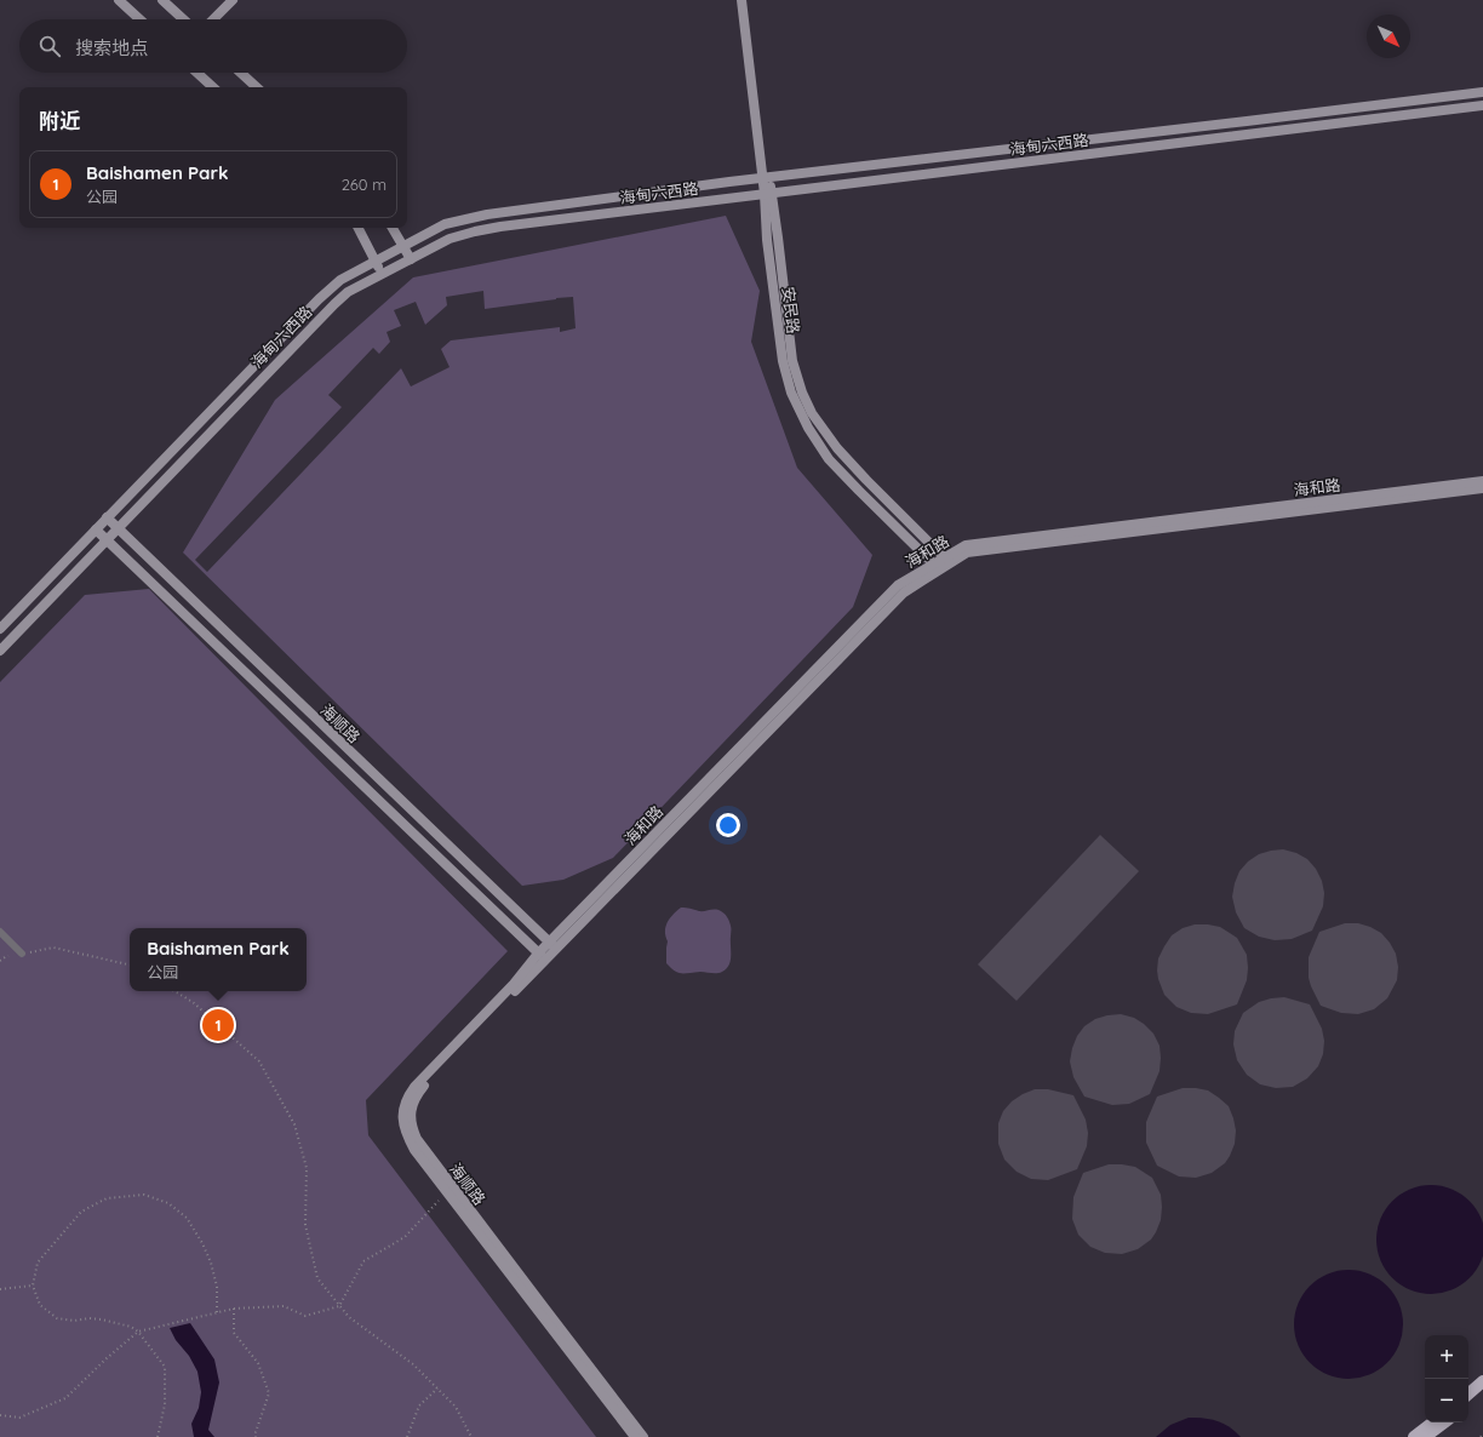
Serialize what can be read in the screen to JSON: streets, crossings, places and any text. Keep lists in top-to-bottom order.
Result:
{
  "streets": {
    "street": [
      "海甸六西路",
      "安民路",
      "海和路",
      "海顺路"
    ]
  },
  "crossings": [
    ["海甸六西路", "安民路"],
    ["海甸六西路", "海顺路"],
    ["安民路", "海和路"],
    ["海和路", "海顺路"]
  ],
  "north": "bottom right",
  "page": {
    "search": "搜索地点",
    "heading": "附近",
    "list": [
      {
        "mark": "1",
        "name": "Baishamen Park",
        "note": "公园",
        "value": "260 m"
      }
    ],
    "popup": ["Baishamen Park", "公园"],
    "pins": "1",
    "map_buttons": ["+", "−"]
  }
}
